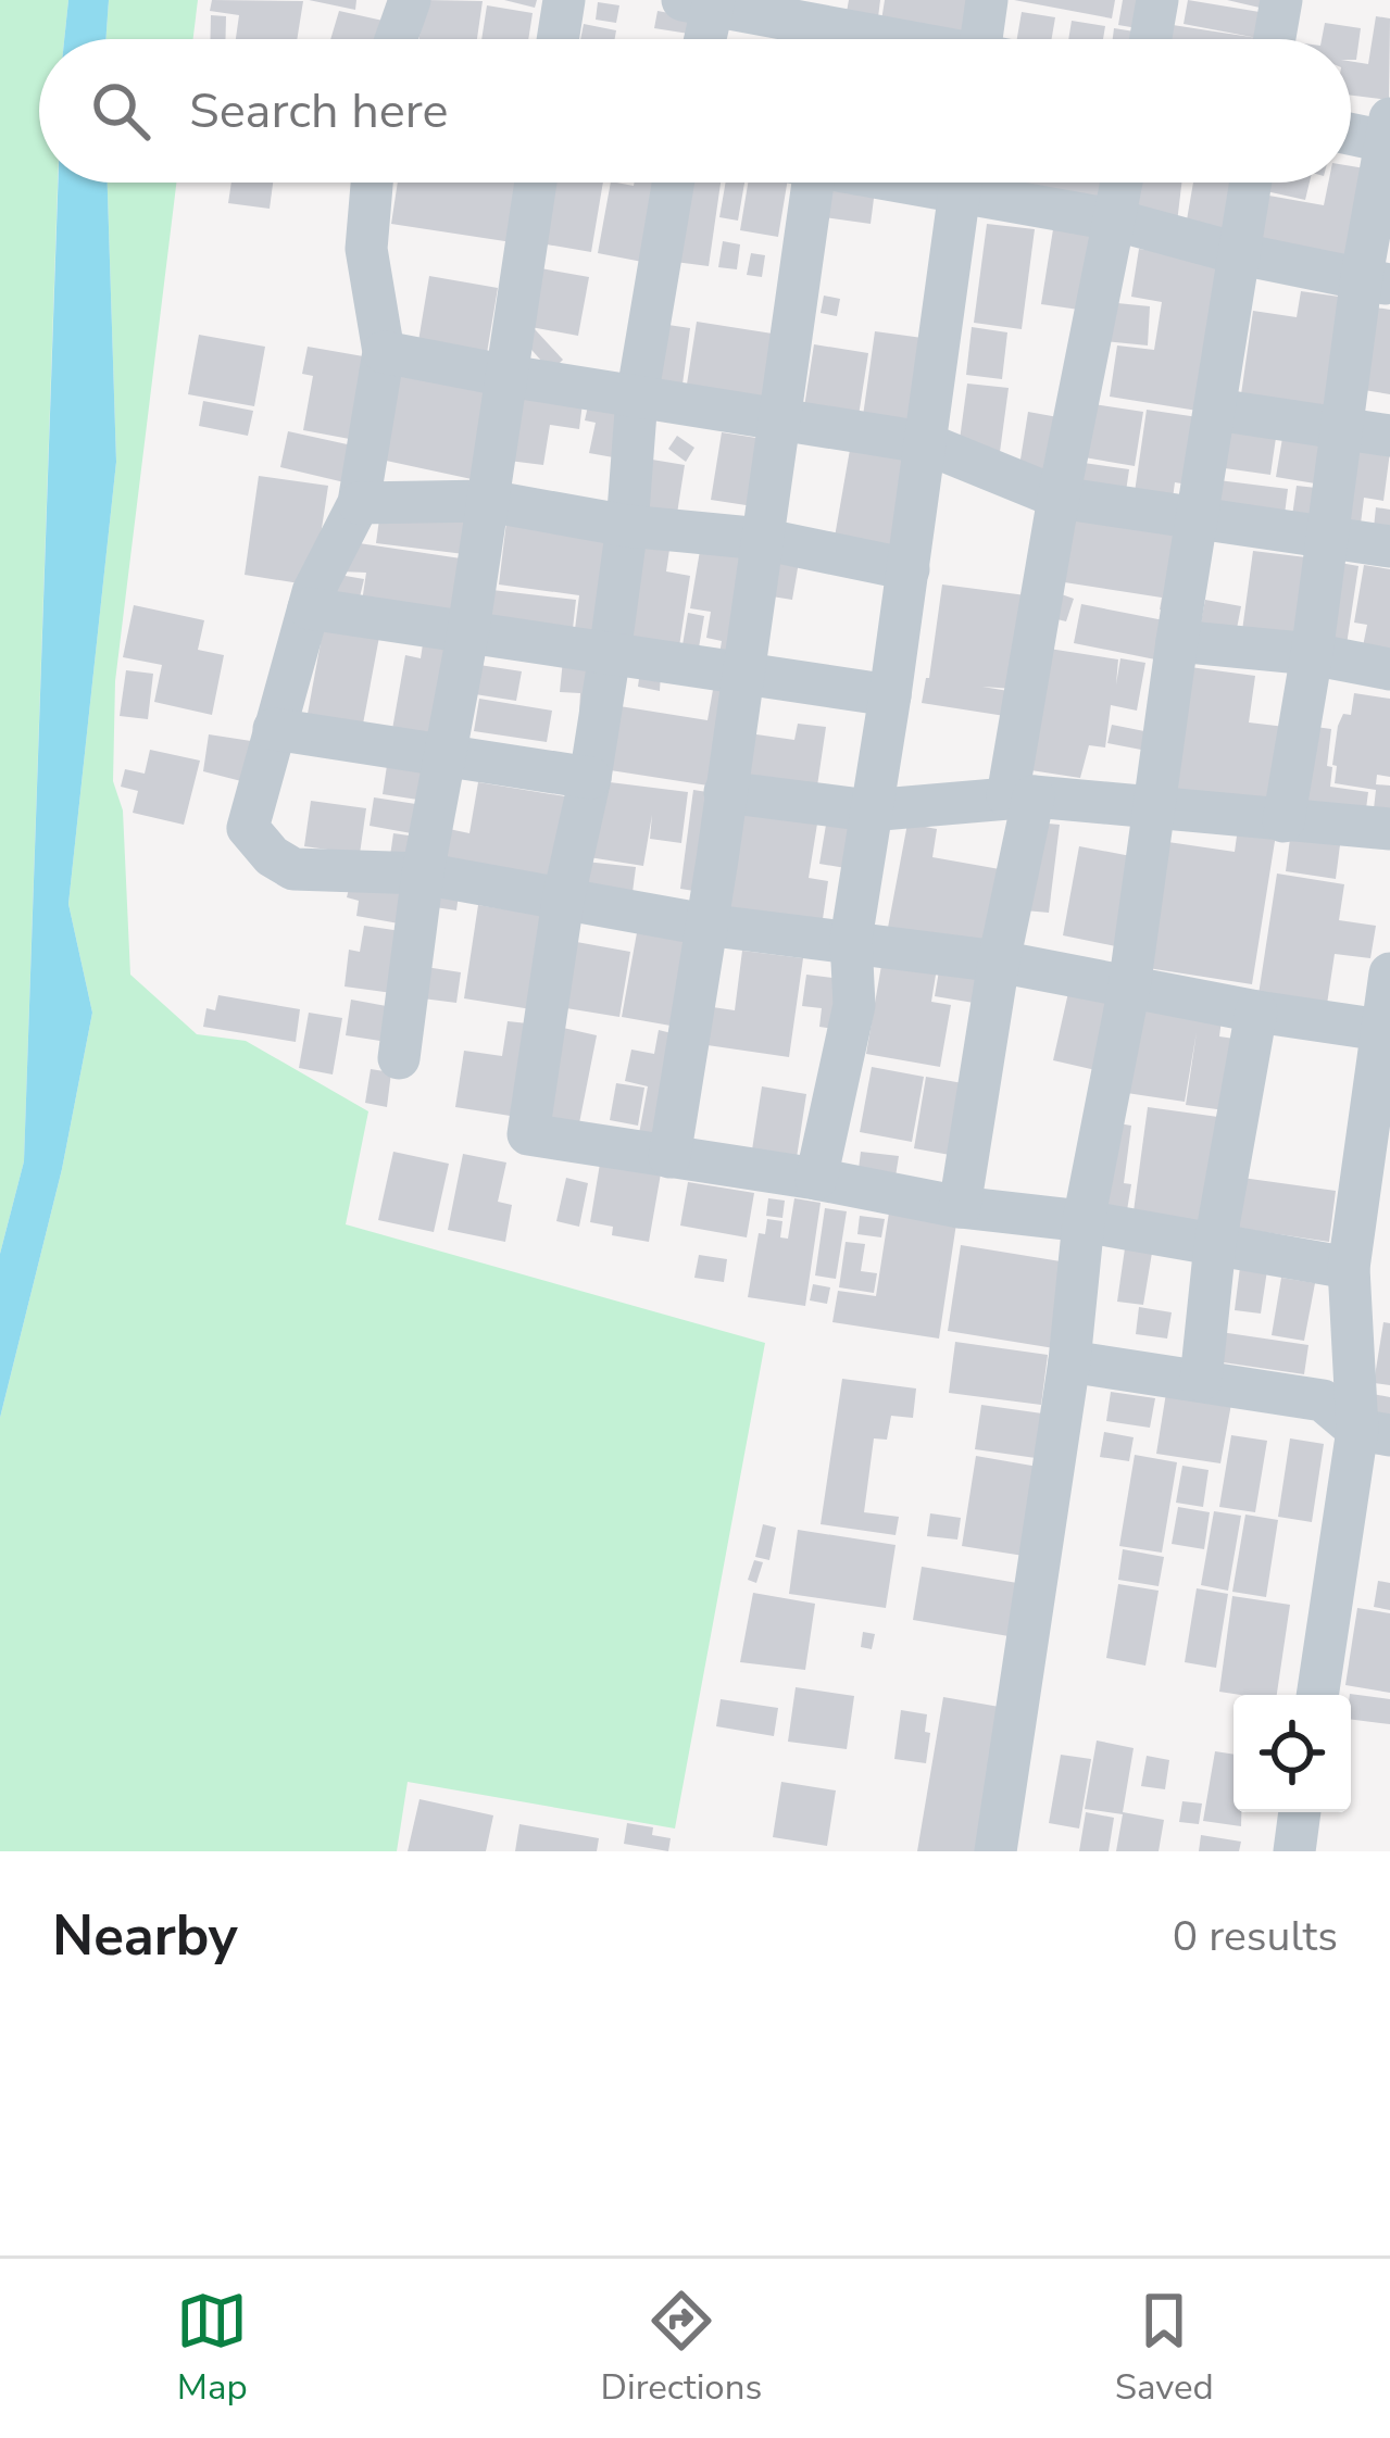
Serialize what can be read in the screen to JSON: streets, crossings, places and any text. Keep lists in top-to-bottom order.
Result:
{
  "page": {
    "search": "Search here",
    "heading": ["Nearby", "0 results"],
    "nav": ["Map", "Directions", "Saved"]
  }
}
